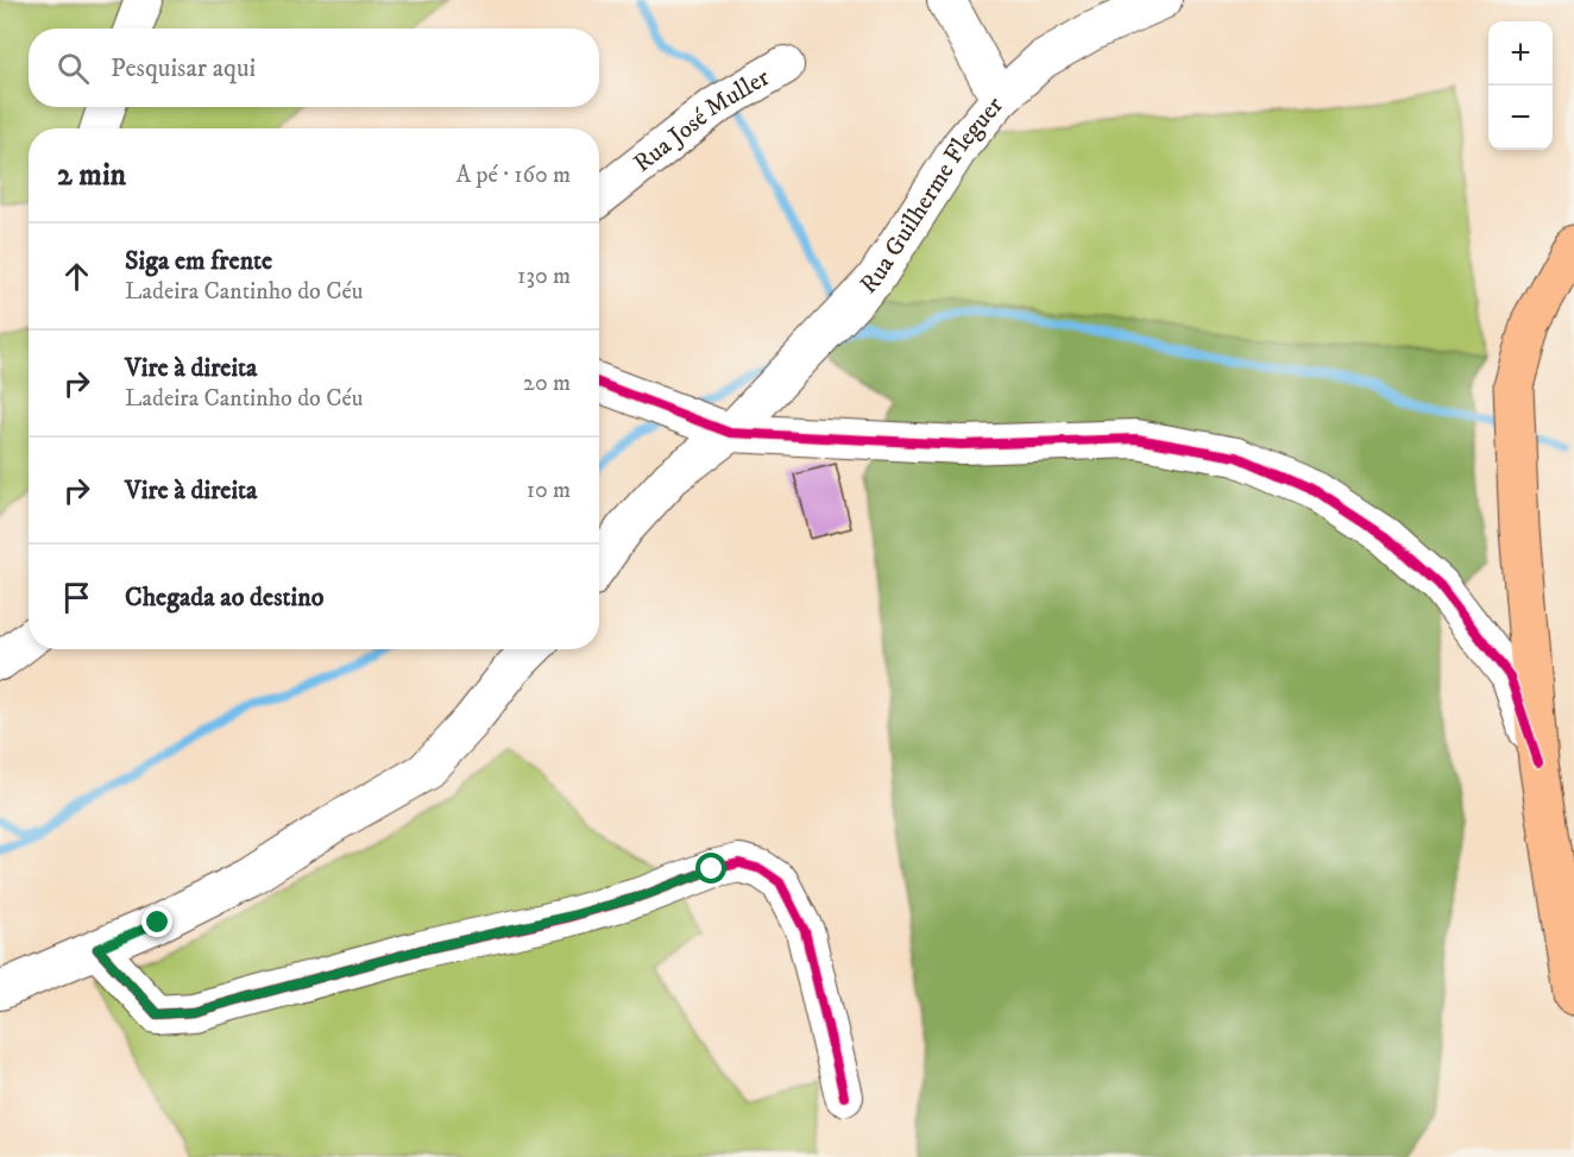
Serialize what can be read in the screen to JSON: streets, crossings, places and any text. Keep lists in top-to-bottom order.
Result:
{
  "streets": {
    "street": ["Rua José Muller", "Rua Guilherme Fleguer"]
  },
  "page": {
    "map_buttons": ["+", "−"],
    "search": "Pesquisar aqui",
    "heading": ["2 min", "A pé · 160 m"],
    "list": [
      ["Siga em frente", "Ladeira Cantinho do Céu", "130 m"],
      ["Vire à direita", "Ladeira Cantinho do Céu", "20 m"],
      ["Vire à direita", "10 m"],
      "Chegada ao destino"
    ]
  }
}
